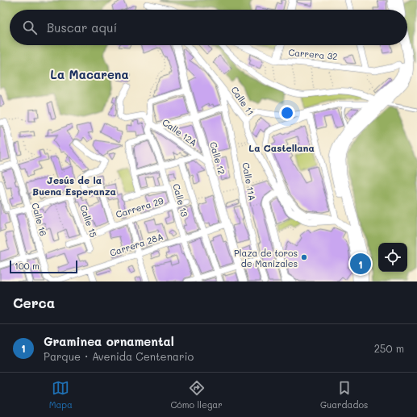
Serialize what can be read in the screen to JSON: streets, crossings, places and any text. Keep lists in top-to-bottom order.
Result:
{
  "streets": {
    "street": [
      "Carrera 32",
      "Calle 11",
      "Calle 12A",
      "Calle 12",
      "Calle 11A",
      "Calle 13",
      "Carrera 29",
      "Calle 16",
      "Calle 15",
      "Carrera 28A"
    ]
  },
  "crossings": [
    ["Calle 11", "Calle 11A"],
    ["Calle 12A", "Calle 12"],
    ["Calle 12A", "Calle 13"],
    ["Calle 12", "Carrera 28A"],
    ["Calle 13", "Carrera 29"],
    ["Calle 13", "Carrera 28A"],
    ["Carrera 29", "Calle 15"],
    ["Calle 16", "Carrera 28A"]
  ],
  "districts": ["La Macarena", "La Castellana", "Jesús de la Buena Esperanza"],
  "places": ["Plaza de toros de Manizales"],
  "scale_bar": "100 m",
  "page": {
    "search": "Buscar aquí",
    "pins": "1",
    "scale": "100 m",
    "heading": "Cerca",
    "list": [
      {
        "mark": "1",
        "name": "Graminea ornamental",
        "note": "Parque · Avenida Centenario",
        "value": "250 m"
      }
    ],
    "nav": ["Mapa", "Cómo llegar", "Guardados"]
  }
}
